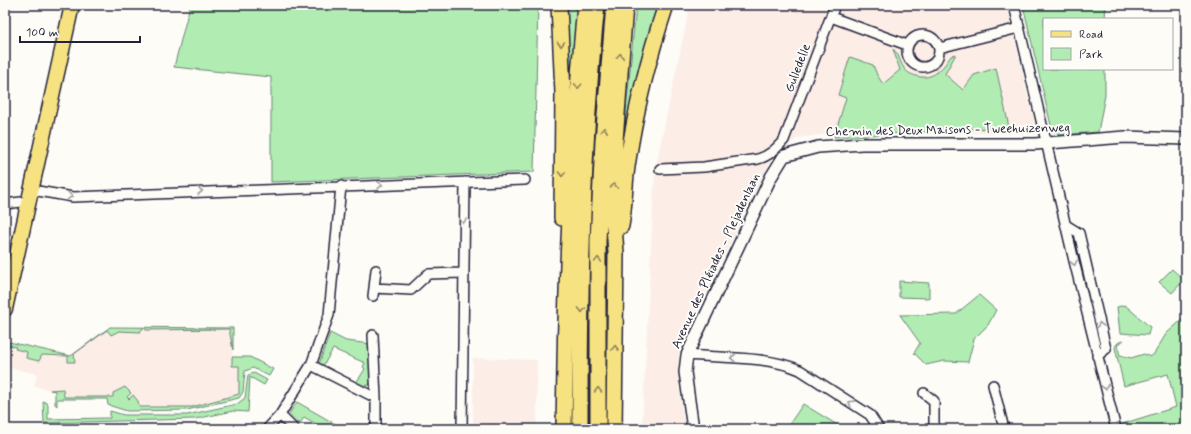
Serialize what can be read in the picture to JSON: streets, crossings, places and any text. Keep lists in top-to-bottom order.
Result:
{
  "streets": {
    "street": ["Gulledelle", "Chemin des Deux Maisons - Tweehuizenweg", "Avenue des Pléiades - Plejadenlaan"]
  },
  "crossings": [
    ["Chemin des Deux Maisons - Tweehuizenweg", "Avenue des Pléiades - Plejadenlaan"]
  ],
  "legend": ["Road", "Park"],
  "scale_bar": "100 m"
}
